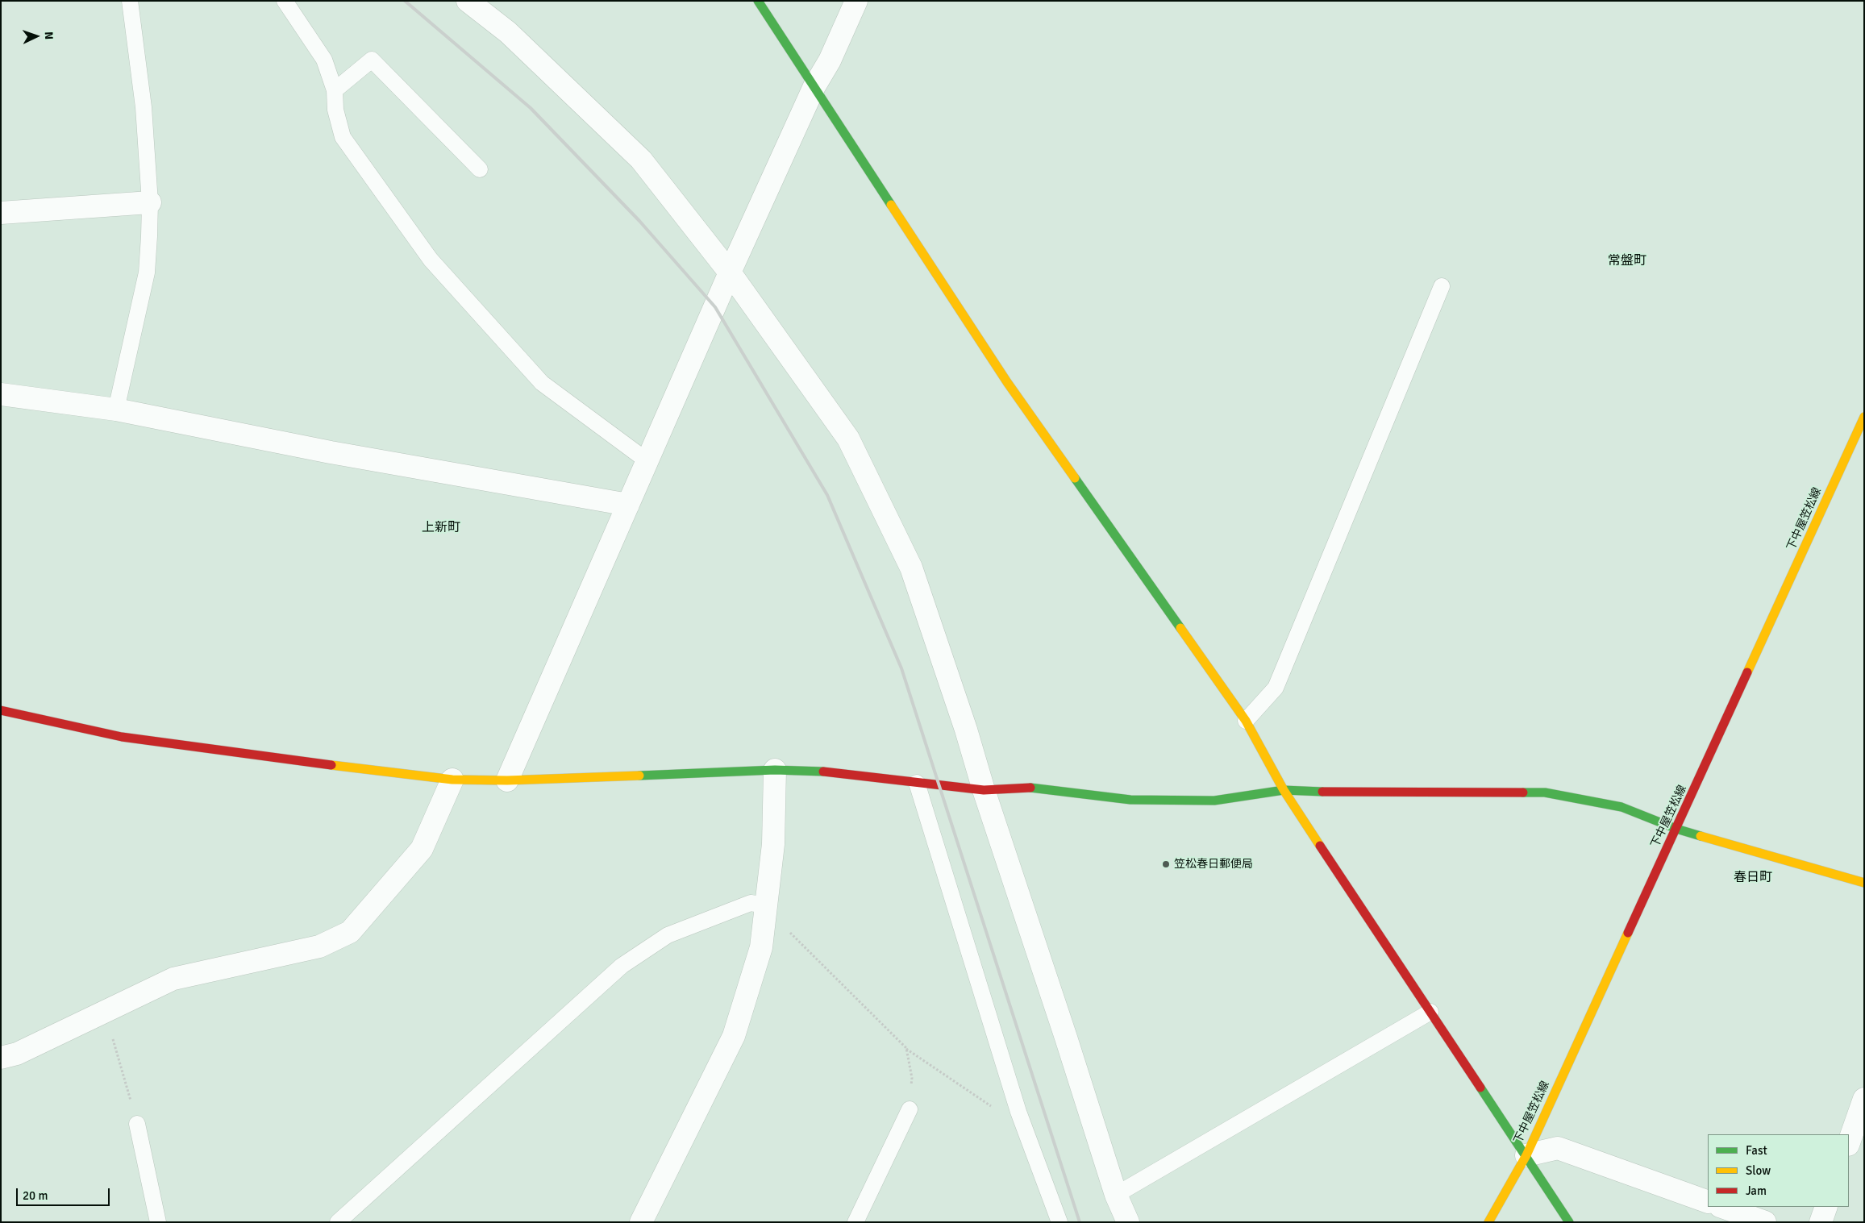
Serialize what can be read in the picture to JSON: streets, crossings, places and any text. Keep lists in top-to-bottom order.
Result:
{
  "streets": {
    "street": ["下中屋笠松線"]
  },
  "districts": ["常盤町", "上新町", "春日町"],
  "places": ["笠松春日郵便局"],
  "legend": ["Fast", "Slow", "Jam"],
  "scale_bar": "20 m",
  "north": "right"
}
